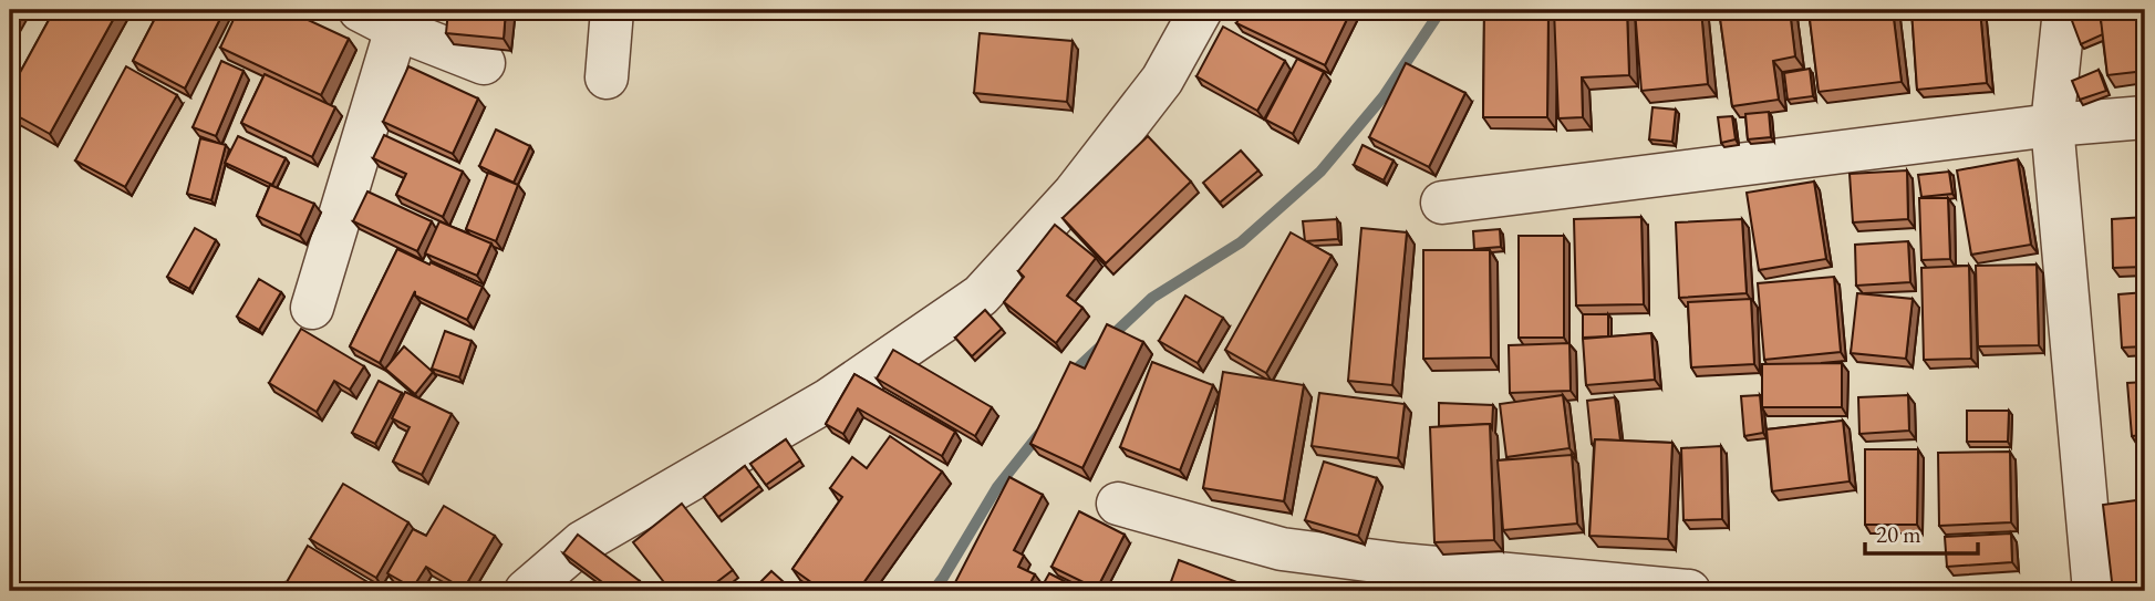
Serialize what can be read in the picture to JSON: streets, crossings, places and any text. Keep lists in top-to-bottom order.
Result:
{
  "scale_bar": "20 m"
}
